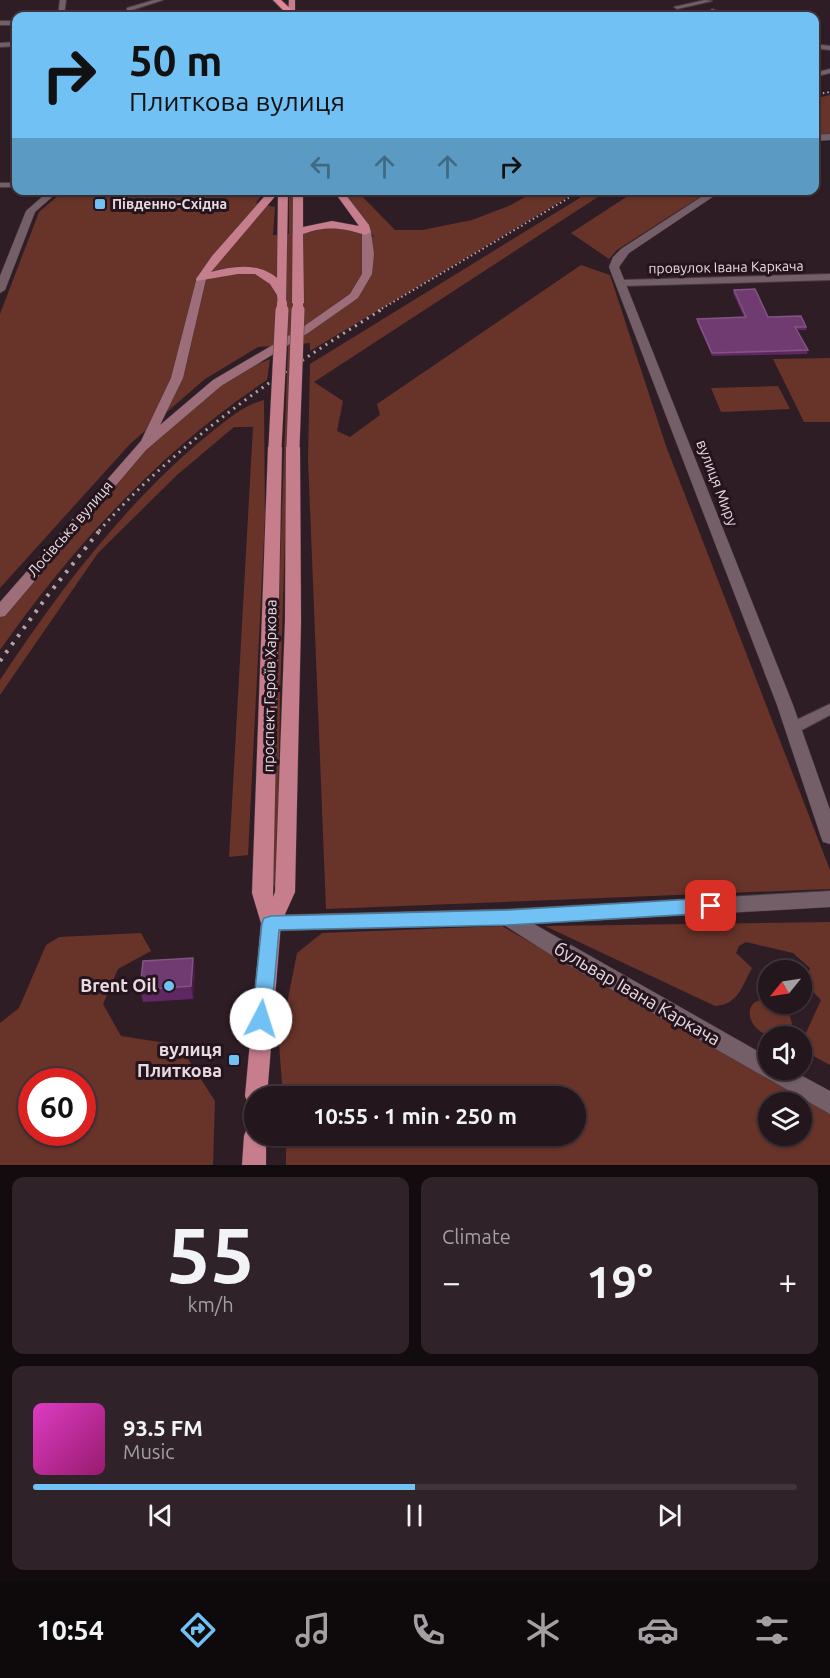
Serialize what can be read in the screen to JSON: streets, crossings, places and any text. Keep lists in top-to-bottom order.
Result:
{
  "streets": {
    "main road": ["Лосівська вулиця", "проспект Героїв Харкова"],
    "street": ["провулок Івана Каркача", "вулиця Миру", "бульвар Івана Каркача"]
  },
  "crossings": [
    ["провулок Івана Каркача", "вулиця Миру"]
  ],
  "places": {
    "transit": ["Південно-Східна", "вулиця Плиткова"],
    "other": ["Brent Oil"]
  },
  "north": "bottom left",
  "page": {
    "turn": ["50 m", "Плиткова вулиця"],
    "limit": "60",
    "trip": "10:55 · 1 min · 250 m",
    "tile": [
      ["55", "km/h"],
      "Climate"
    ],
    "heat": ["−", "19°", "+"],
    "song": ["93.5 FM", "Music"],
    "tabs": "10:54"
  }
}
